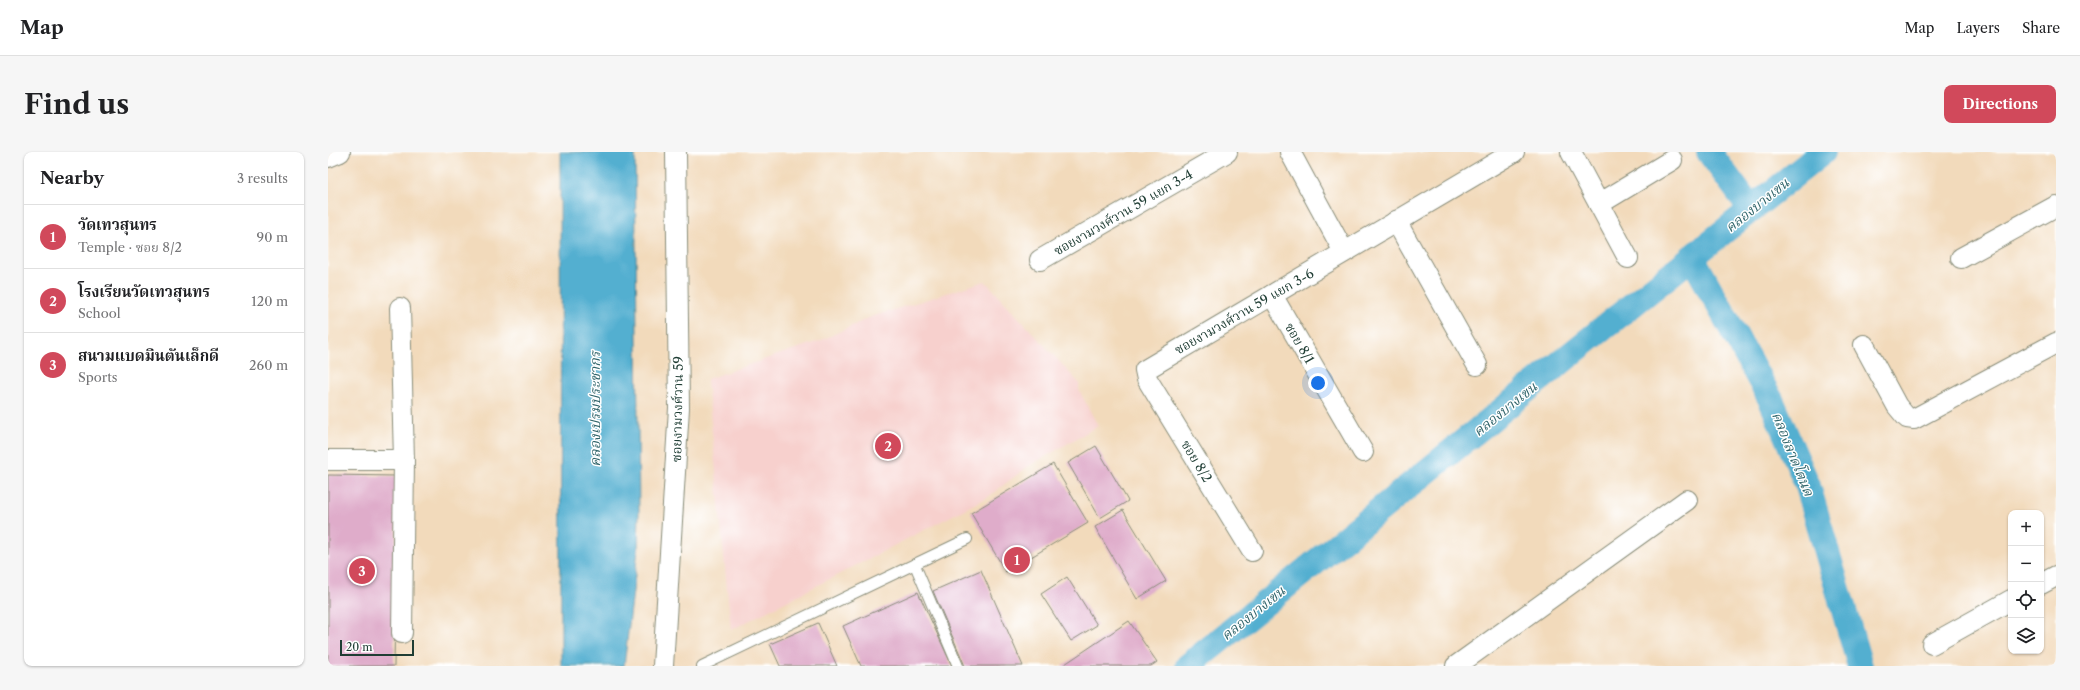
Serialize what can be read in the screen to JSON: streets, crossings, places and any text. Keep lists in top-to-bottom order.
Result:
{
  "streets": {
    "street": [
      "ซอยงามวงศ์วาน 59 แยก 3-4",
      "ซอยงามวงศ์วาน 59 แยก 3-6",
      "ซอย 8/1",
      "ซอยงามวงศ์วาน 59",
      "ซอย 8/2"
    ]
  },
  "crossings": [
    ["ซอยงามวงศ์วาน 59 แยก 3-6", "ซอย 8/1"],
    ["ซอยงามวงศ์วาน 59 แยก 3-6", "ซอย 8/2"]
  ],
  "water": ["คลองบางเขน", "คลองเปรมประชากร", "คลองลาดโตนด"],
  "scale_bar": "20 m",
  "page": {
    "header": "Map",
    "nav": ["Map", "Layers", "Share"],
    "buttons": "Directions",
    "title": "Find us",
    "heading": ["Nearby", "3 results"],
    "list": [
      {
        "mark": "1",
        "name": "วัดเทวสุนทร",
        "note": "Temple · ซอย 8/2",
        "value": "90 m"
      },
      {
        "mark": "2",
        "name": "โรงเรียนวัดเทวสุนทร",
        "note": "School",
        "value": "120 m"
      },
      {
        "mark": "3",
        "name": "สนามแบดมินตันเล็กดี",
        "note": "Sports",
        "value": "260 m"
      }
    ],
    "pins": ["2", "1", "3"],
    "map_buttons": ["+", "−"],
    "scale": "20 m"
  }
}
